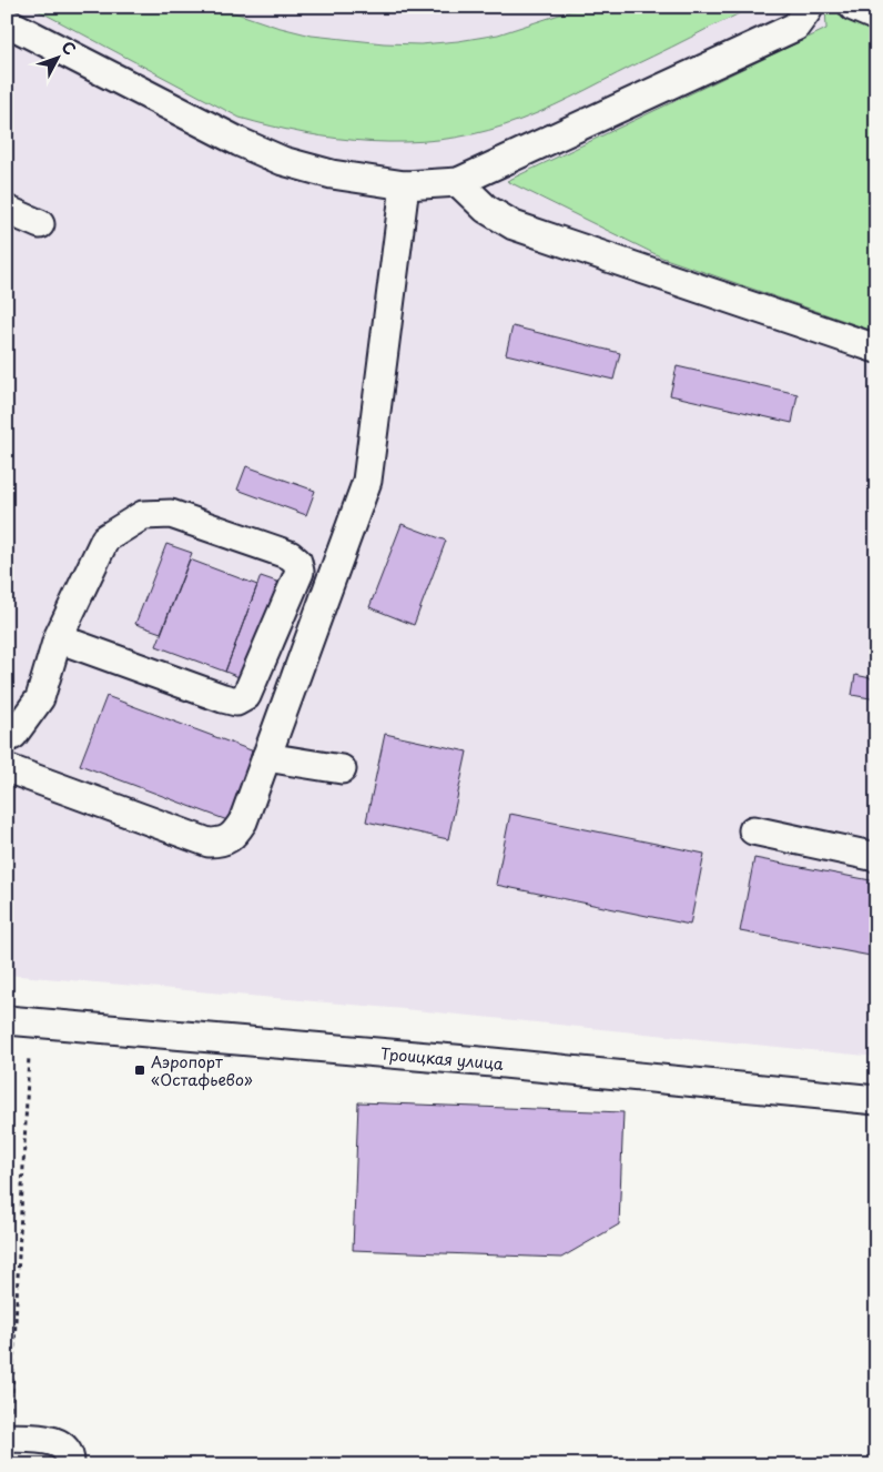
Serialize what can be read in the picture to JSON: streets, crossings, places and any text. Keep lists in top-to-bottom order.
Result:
{
  "streets": {
    "street": ["Троицкая улица"]
  },
  "places": {
    "transit": ["Аэропорт «Остафьево»"]
  },
  "north": "top right"
}
